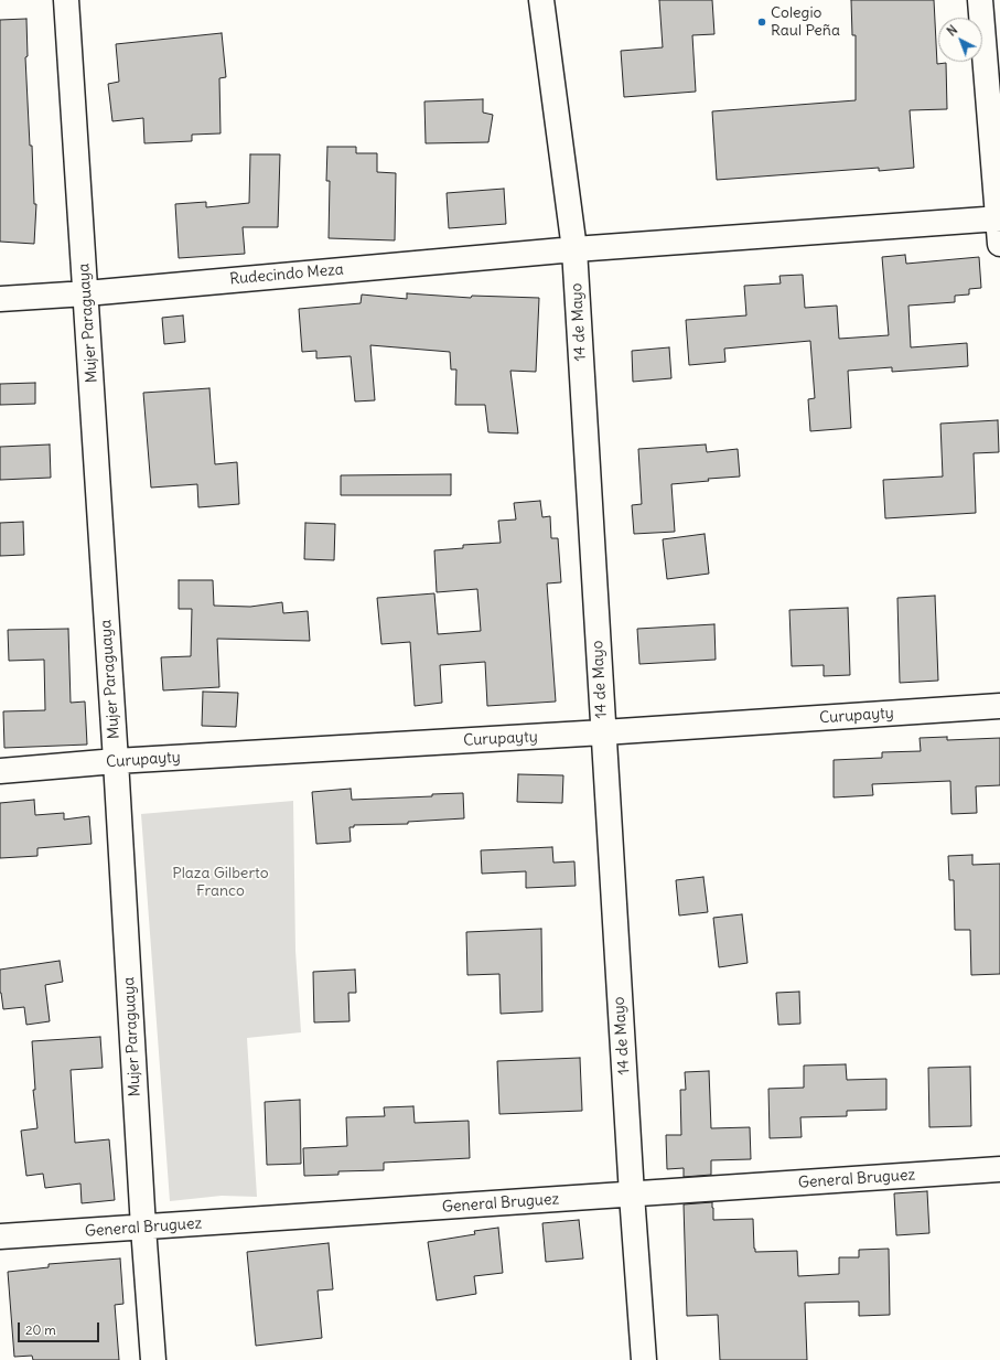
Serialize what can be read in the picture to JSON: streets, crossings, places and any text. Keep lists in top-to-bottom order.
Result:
{
  "streets": {
    "street": [
      "Rudecindo Meza",
      "14 de Mayo",
      "Mujer Paraguaya",
      "Curupayty",
      "General Bruguez"
    ]
  },
  "crossings": [
    ["Rudecindo Meza", "14 de Mayo"],
    ["Rudecindo Meza", "Mujer Paraguaya"],
    ["14 de Mayo", "Curupayty"],
    ["14 de Mayo", "General Bruguez"],
    ["Mujer Paraguaya", "Curupayty"],
    ["Mujer Paraguaya", "General Bruguez"]
  ],
  "parks": ["Plaza Gilberto Franco"],
  "places": ["Colegio Raul Peña"],
  "scale_bar": "20 m",
  "north": "top left"
}
